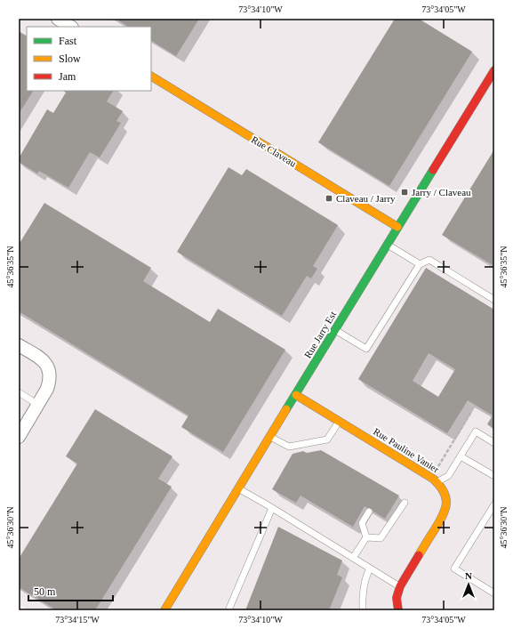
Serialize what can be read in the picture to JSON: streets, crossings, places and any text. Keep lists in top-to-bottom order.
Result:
{
  "streets": {
    "street": ["Rue Claveau", "Rue Jarry Est", "Rue Pauline Vanier"]
  },
  "crossings": [
    ["Rue Claveau", "Rue Jarry Est"],
    ["Rue Jarry Est", "Rue Pauline Vanier"]
  ],
  "places": {
    "transit": ["Jarry / Claveau", "Claveau / Jarry"]
  },
  "legend": ["Fast", "Slow", "Jam"],
  "scale_bar": "50 m",
  "north": "top",
  "coordinates": [
    "73°34'10\"W",
    "73°34'05\"W",
    "45°36'35\"N",
    "45°36'30\"N",
    "73°34'15\"W"
  ]
}
